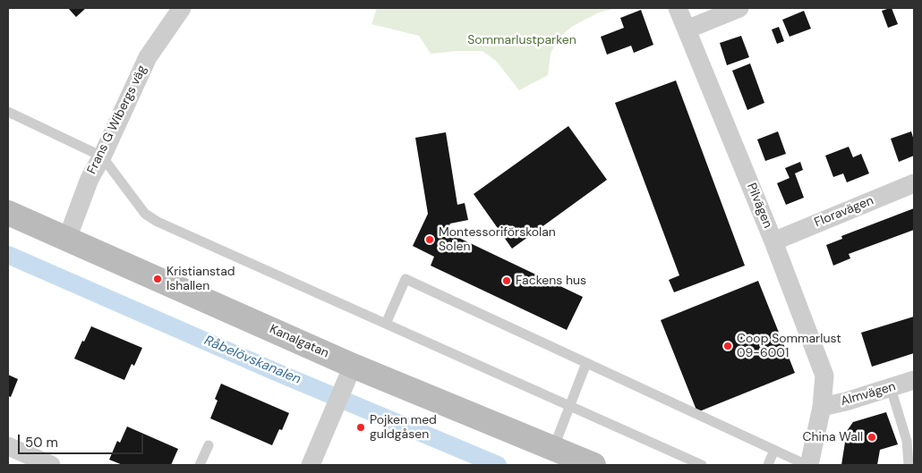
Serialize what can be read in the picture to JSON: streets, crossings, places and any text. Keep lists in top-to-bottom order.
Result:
{
  "streets": {
    "street": [
      "Frans G Wibergs väg",
      "Pilvägen",
      "Floravägen",
      "Kanalgatan",
      "Almvägen"
    ]
  },
  "crossings": [
    ["Frans G Wibergs väg", "Kanalgatan"],
    ["Pilvägen", "Floravägen"],
    ["Pilvägen", "Almvägen"]
  ],
  "water": ["Råbelövskanalen"],
  "parks": ["Sommarlustparken"],
  "places": [
    "Montessoriförskolan Solen",
    "Kristianstad Ishallen",
    "Fackens hus",
    "Coop Sommarlust 09-6001",
    "Pojken med guldgåsen",
    "China Wall"
  ],
  "scale_bar": "50 m"
}
